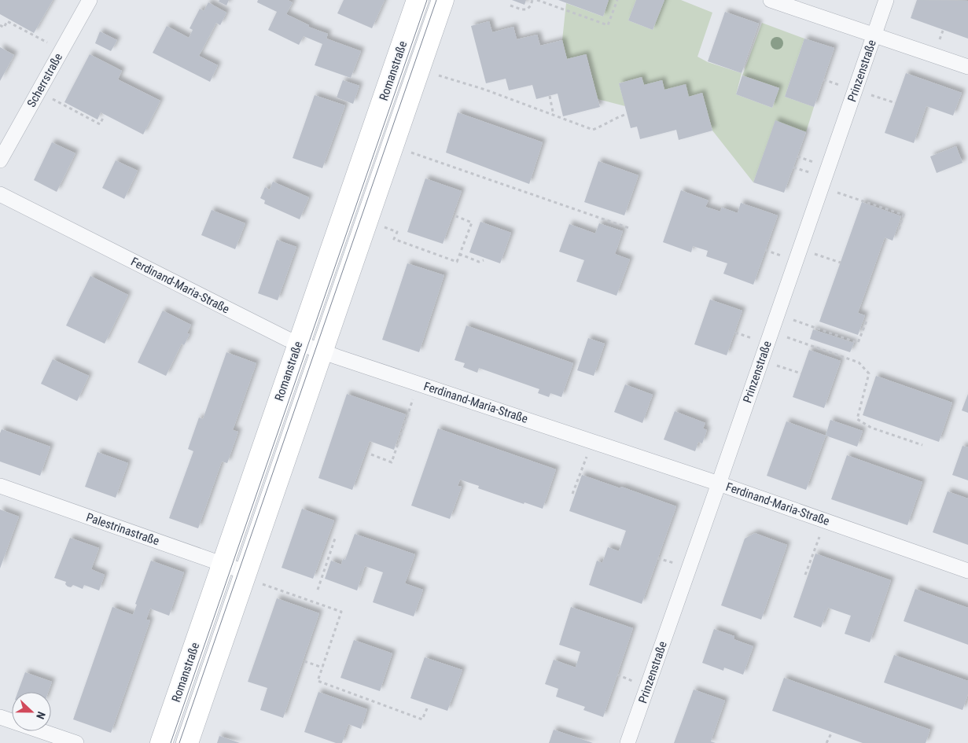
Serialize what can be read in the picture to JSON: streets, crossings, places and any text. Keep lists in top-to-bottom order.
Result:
{
  "streets": {
    "main road": ["Romanstraße"],
    "street": [
      "Prinzenstraße",
      "Scherrstraße",
      "Ferdinand-Maria-Straße",
      "Palestrinastraße"
    ]
  },
  "crossings": [
    ["Romanstraße", "Ferdinand-Maria-Straße"],
    ["Romanstraße", "Palestrinastraße"],
    ["Prinzenstraße", "Ferdinand-Maria-Straße"]
  ],
  "north": "right"
}
